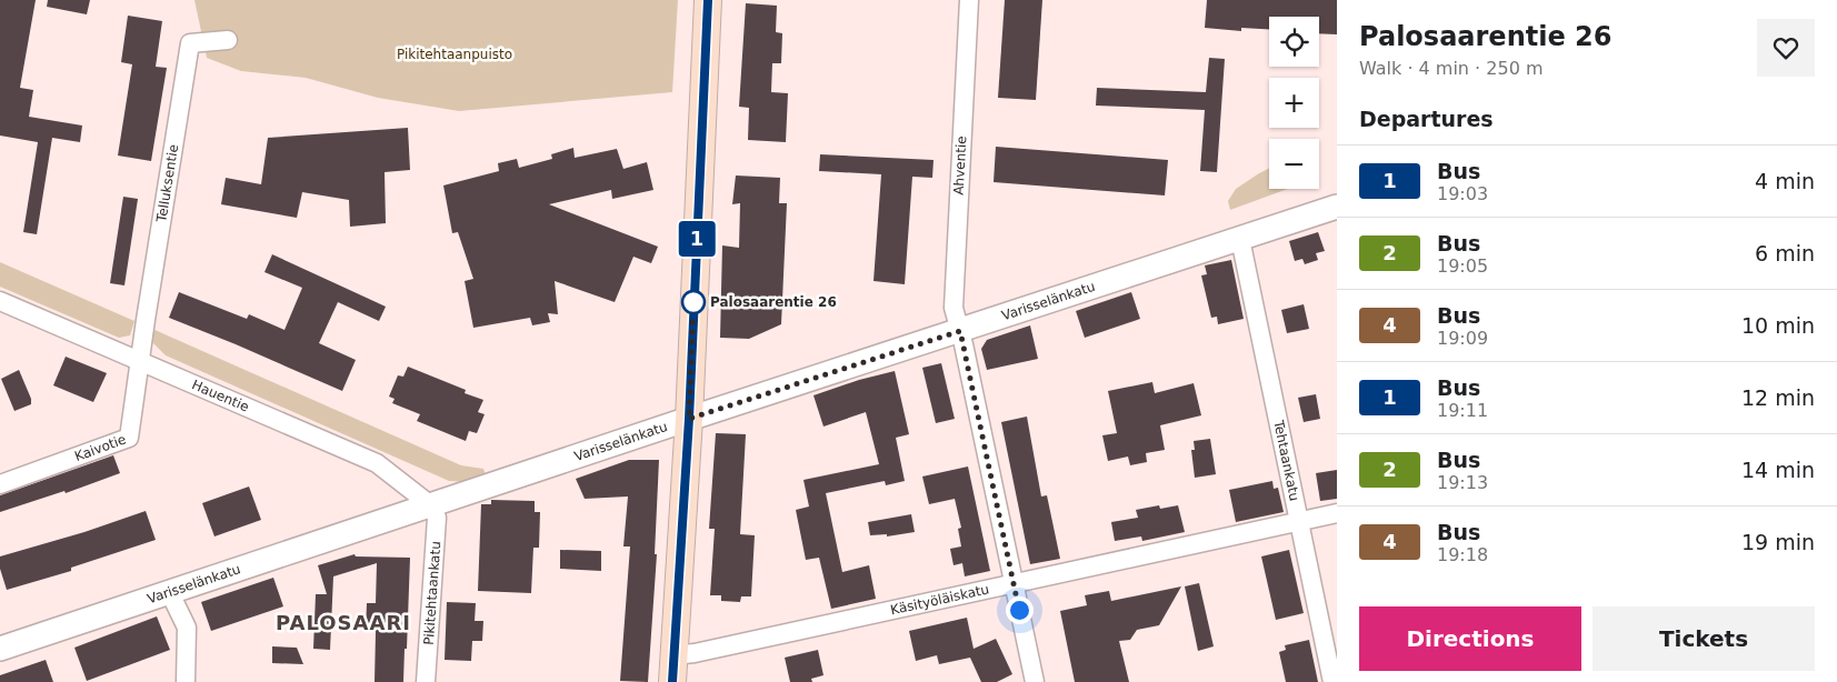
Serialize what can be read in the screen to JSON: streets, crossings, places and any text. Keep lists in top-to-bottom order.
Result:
{
  "streets": {
    "street": [
      "Ahventie",
      "Telluksentie",
      "Varisselänkatu",
      "Hauentie",
      "Kaivotie",
      "Tehtaankatu",
      "Pikitehtaankatu",
      "Käsityöläiskatu"
    ]
  },
  "crossings": [
    ["Ahventie", "Varisselänkatu"],
    ["Ahventie", "Käsityöläiskatu"],
    ["Telluksentie", "Hauentie"],
    ["Telluksentie", "Kaivotie"],
    ["Varisselänkatu", "Hauentie"],
    ["Varisselänkatu", "Tehtaankatu"],
    ["Varisselänkatu", "Pikitehtaankatu"],
    ["Hauentie", "Kaivotie"],
    ["Hauentie", "Pikitehtaankatu"],
    ["Tehtaankatu", "Käsityöläiskatu"]
  ],
  "districts": ["PALOSAARI"],
  "parks": ["Pikitehtaanpuisto"],
  "places": ["Palosaarentie 26"],
  "lines": ["bus line 1"],
  "page": {
    "on_map": "1",
    "heading": [
      ["Palosaarentie 26", "Walk · 4 min · 250 m"],
      "Departures"
    ],
    "map_buttons": ["+", "−"],
    "list": [
      {
        "mark": "1",
        "name": "Bus",
        "note": "19:03",
        "value": "4 min"
      },
      {
        "mark": "2",
        "name": "Bus",
        "note": "19:05",
        "value": "6 min"
      },
      {
        "mark": "4",
        "name": "Bus",
        "note": "19:09",
        "value": "10 min"
      },
      {
        "mark": "1",
        "name": "Bus",
        "note": "19:11",
        "value": "12 min"
      },
      {
        "mark": "2",
        "name": "Bus",
        "note": "19:13",
        "value": "14 min"
      },
      {
        "mark": "4",
        "name": "Bus",
        "note": "19:18",
        "value": "19 min"
      }
    ],
    "buttons": ["Directions", "Tickets"]
  }
}
